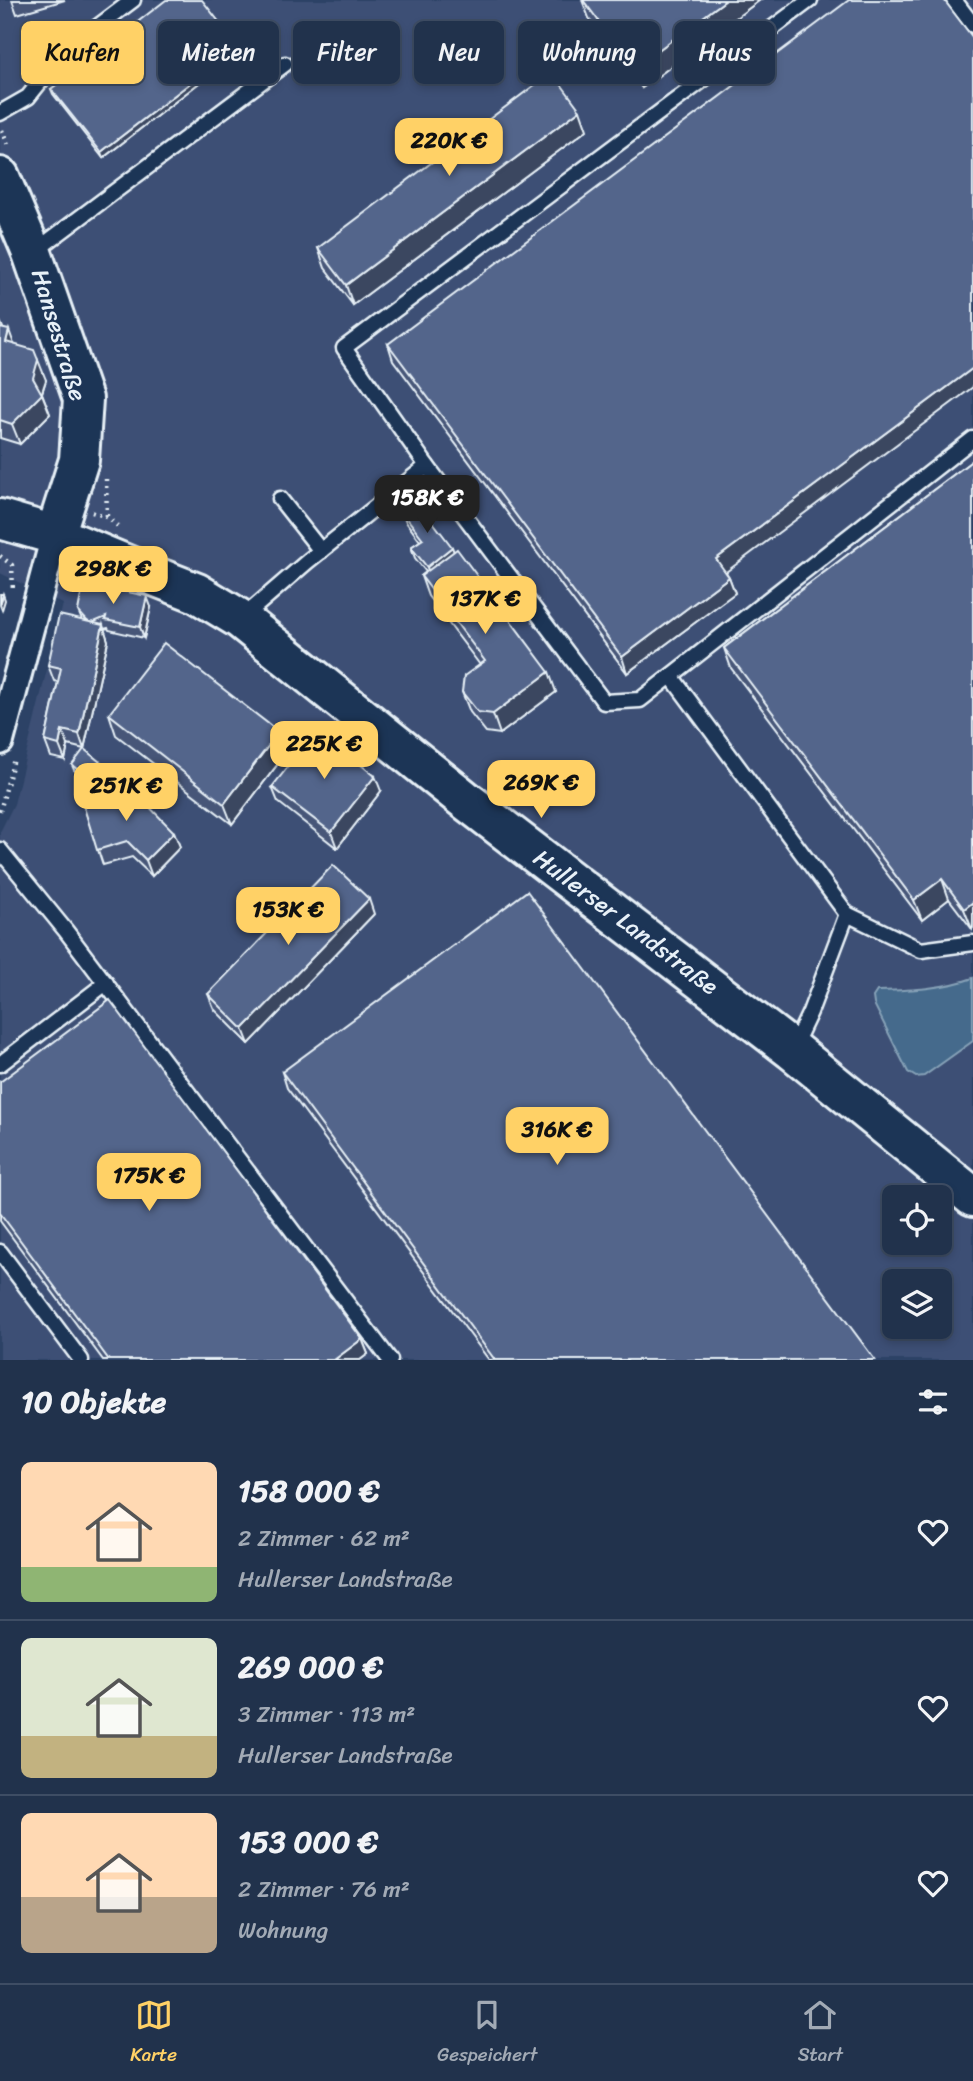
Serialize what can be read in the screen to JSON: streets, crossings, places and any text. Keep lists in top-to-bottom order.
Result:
{
  "streets": {
    "street": ["Hansestraße", "Hullerser Landstraße"]
  },
  "crossings": [
    ["Hansestraße", "Hullerser Landstraße"]
  ],
  "page": {
    "chip": [
      "Kaufen",
      "Mieten",
      "Filter",
      "Neu",
      "Wohnung",
      "Haus"
    ],
    "price": [
      "220K €",
      "158K €",
      "298K €",
      "137K €",
      "225K €",
      "269K €",
      "251K €",
      "153K €",
      "316K €",
      "175K €"
    ],
    "heading": "10 Objekte",
    "list": [
      {
        "name": "158 000 €",
        "note": "2 Zimmer · 62 m² · Hullerser Landstraße"
      },
      {
        "name": "269 000 €",
        "note": "3 Zimmer · 113 m² · Hullerser Landstraße"
      },
      {
        "name": "153 000 €",
        "note": "2 Zimmer · 76 m² · Wohnung"
      }
    ],
    "tabs": ["Karte", "Gespeichert", "Start"]
  }
}
